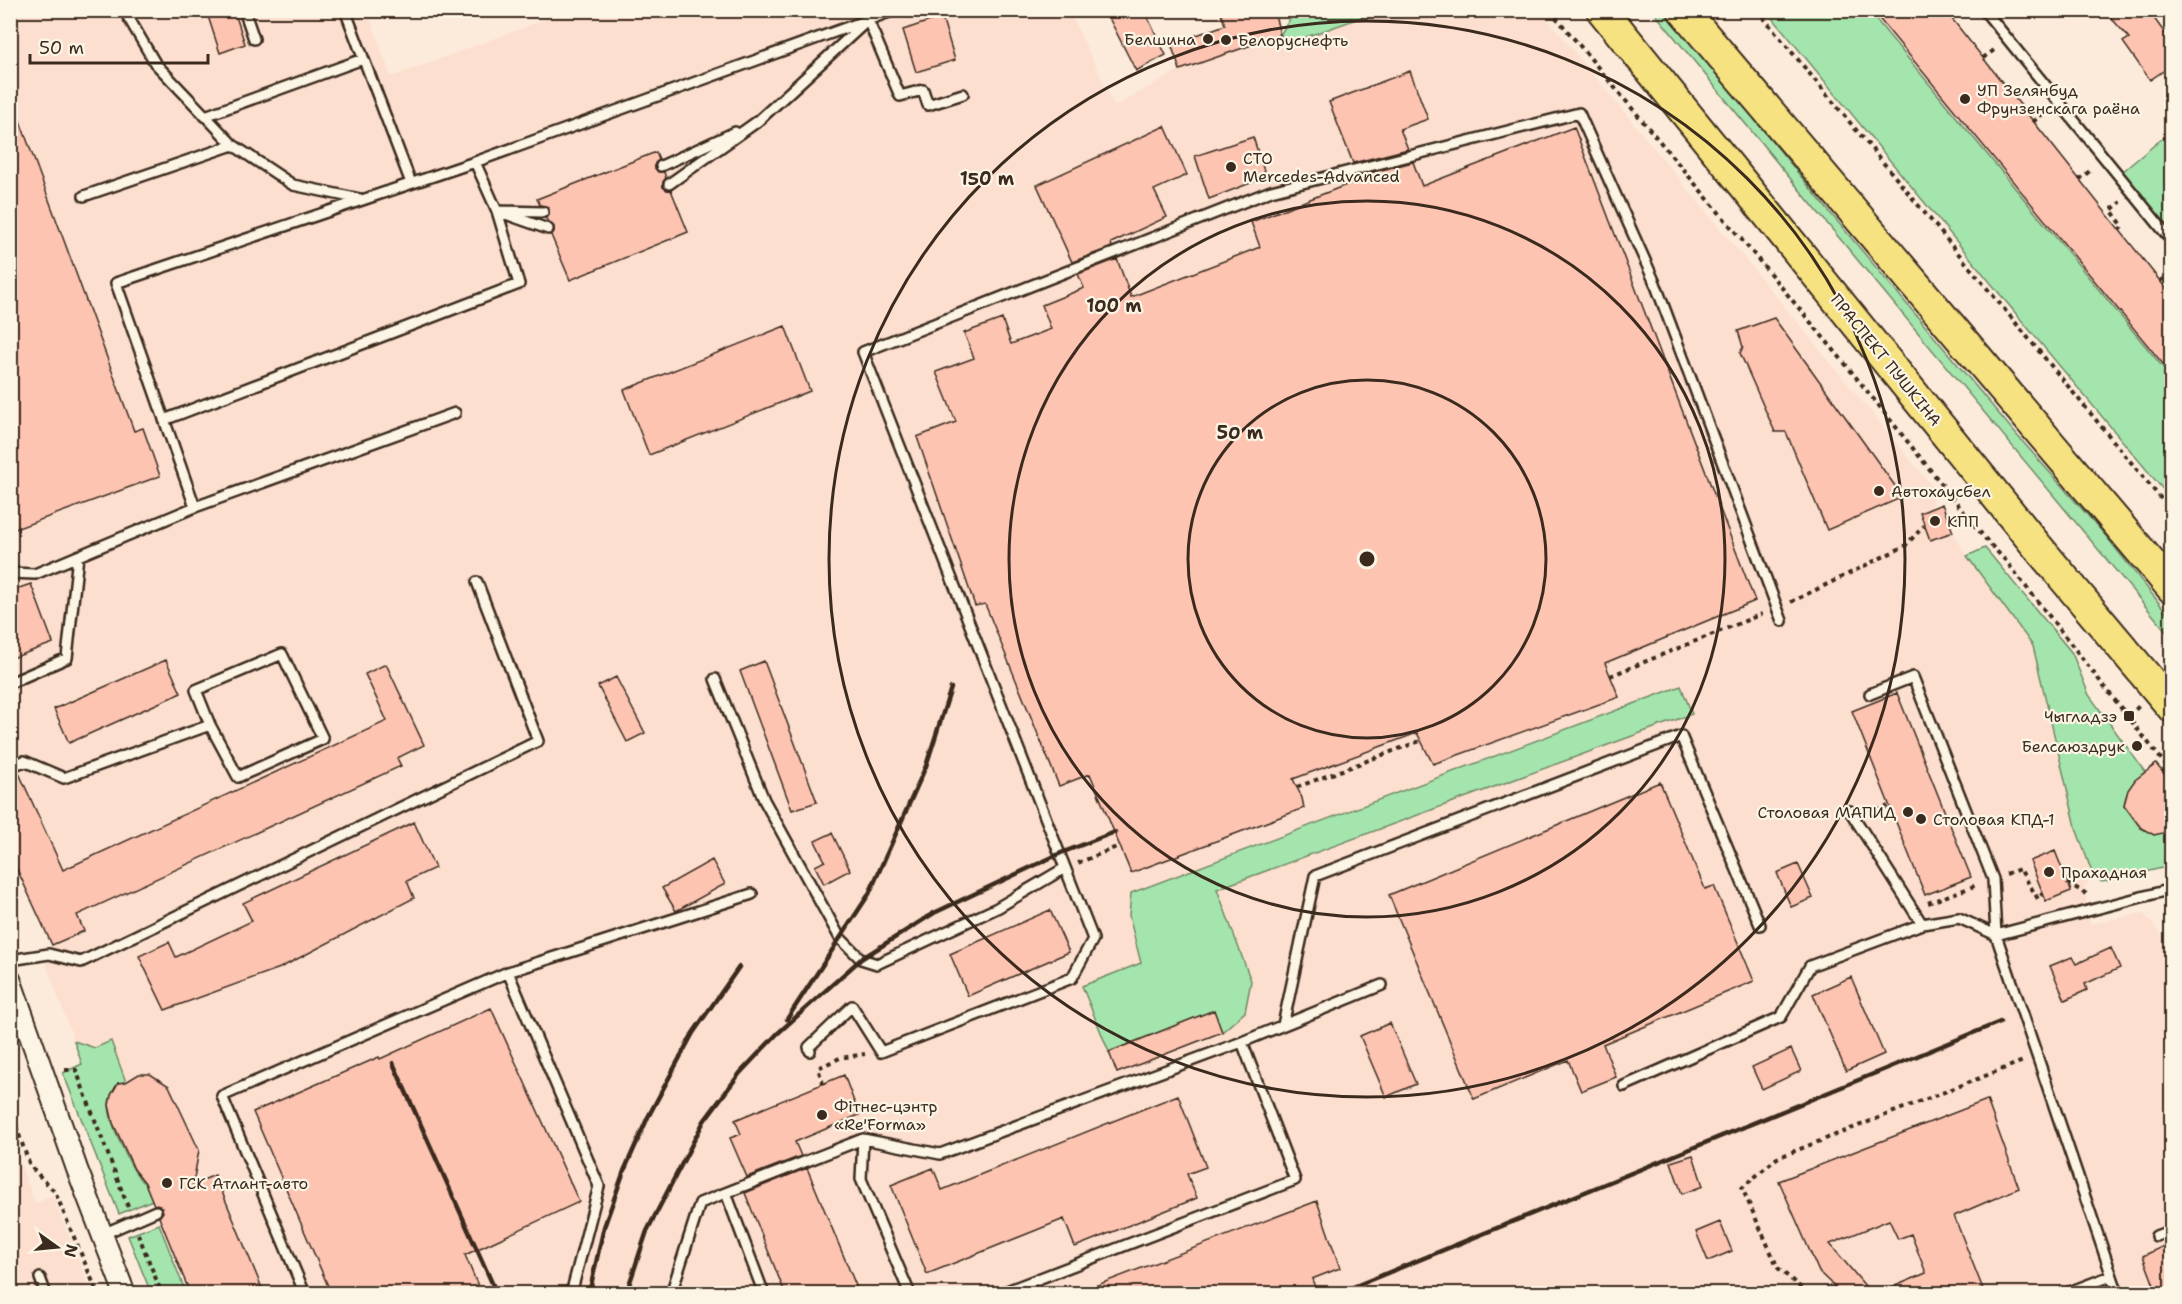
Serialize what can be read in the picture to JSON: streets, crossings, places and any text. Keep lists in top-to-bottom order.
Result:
{
  "streets": {
    "main road": ["ПРАСПЕКТ ПУШКІНА"]
  },
  "places": {
    "other": [
      "Белшина",
      "Белоруснефть",
      "УП Зелянбуд Фрунзенскага раёна",
      "СТО Mercedes-Advanced",
      "Автохаусбел",
      "КПП",
      "Белсаюздрук",
      "Столовая МАПИД",
      "Столовая КПД-1",
      "Прахадная",
      "Фітнес-цэнтр «Re'Forma»",
      "ГСК Атлант-авто"
    ],
    "transit": ["Чыгладзэ"]
  },
  "scale_bar": "50 m",
  "north": "right",
  "rings": ["150 m", "100 m", "50 m"]
}
